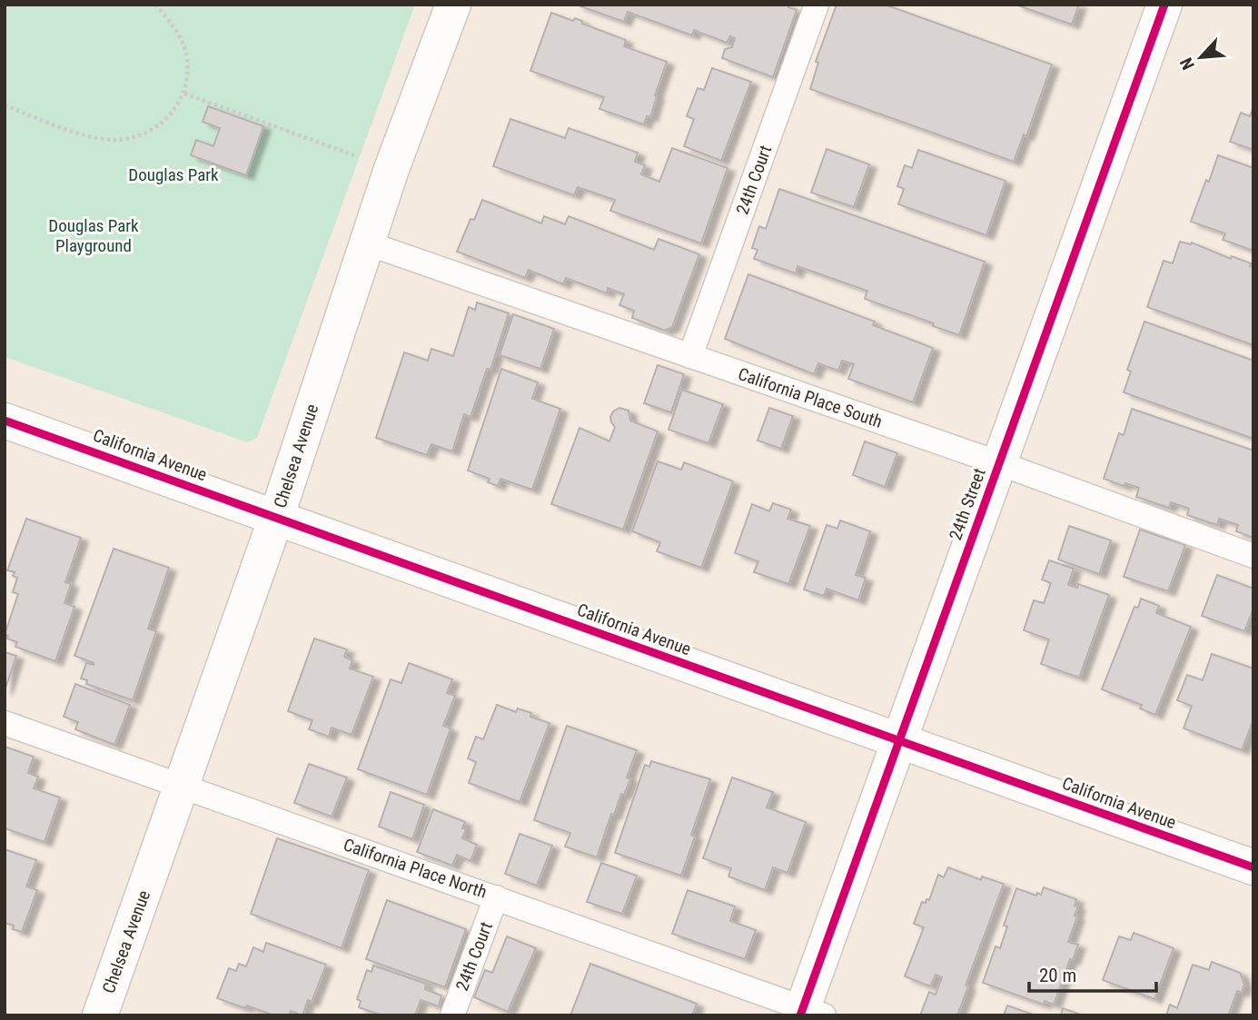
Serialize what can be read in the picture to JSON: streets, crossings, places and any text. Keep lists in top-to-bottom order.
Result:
{
  "streets": {
    "street": ["California Avenue", "Chelsea Avenue", "24th Street"],
    "lane": ["24th Court", "California Place South", "California Place North"]
  },
  "crossings": [
    ["24th Court", "California Place South"],
    ["24th Court", "California Place North"],
    ["California Place South", "Chelsea Avenue"],
    ["California Place South", "24th Street"],
    ["California Avenue", "Chelsea Avenue"],
    ["California Avenue", "24th Street"],
    ["Chelsea Avenue", "California Place North"],
    ["24th Street", "California Place North"]
  ],
  "parks": ["Douglas Park", "Douglas Park Playground"],
  "scale_bar": "20 m",
  "north": "bottom left"
}
